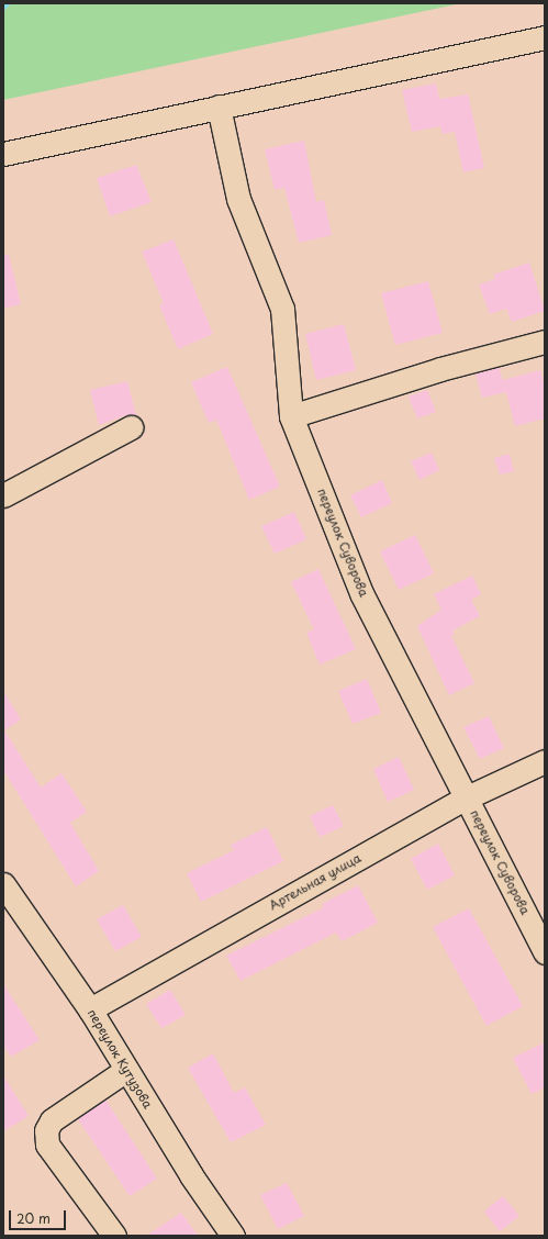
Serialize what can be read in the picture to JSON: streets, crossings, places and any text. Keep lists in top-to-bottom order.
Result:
{
  "streets": {
    "street": ["переулок Суворова", "Артельная улица", "переулок Кутузова"]
  },
  "crossings": [
    ["переулок Суворова", "Артельная улица"],
    ["Артельная улица", "переулок Кутузова"]
  ],
  "scale_bar": "20 m"
}
